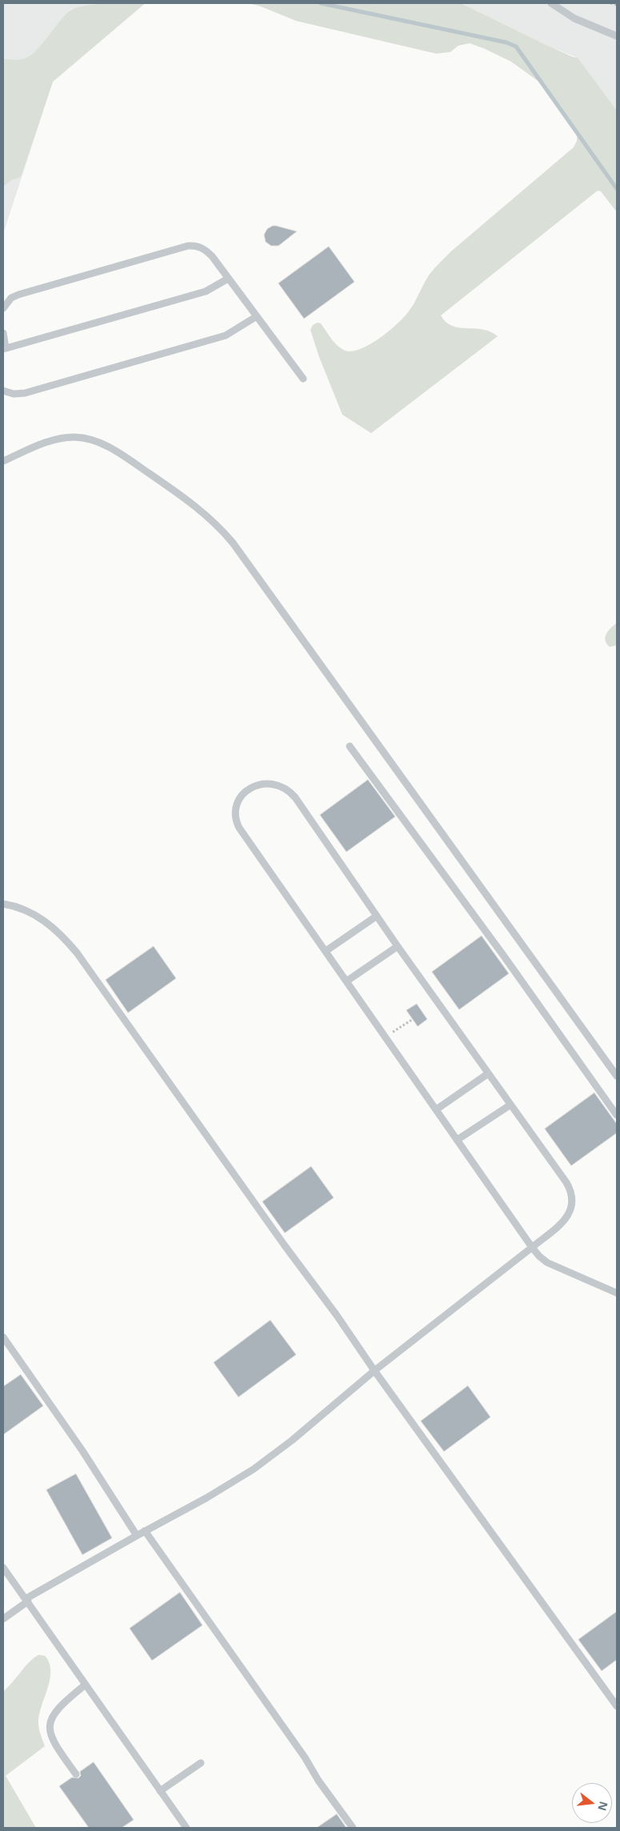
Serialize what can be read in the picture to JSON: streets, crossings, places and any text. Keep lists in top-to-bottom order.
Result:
{
  "north": "right"
}
